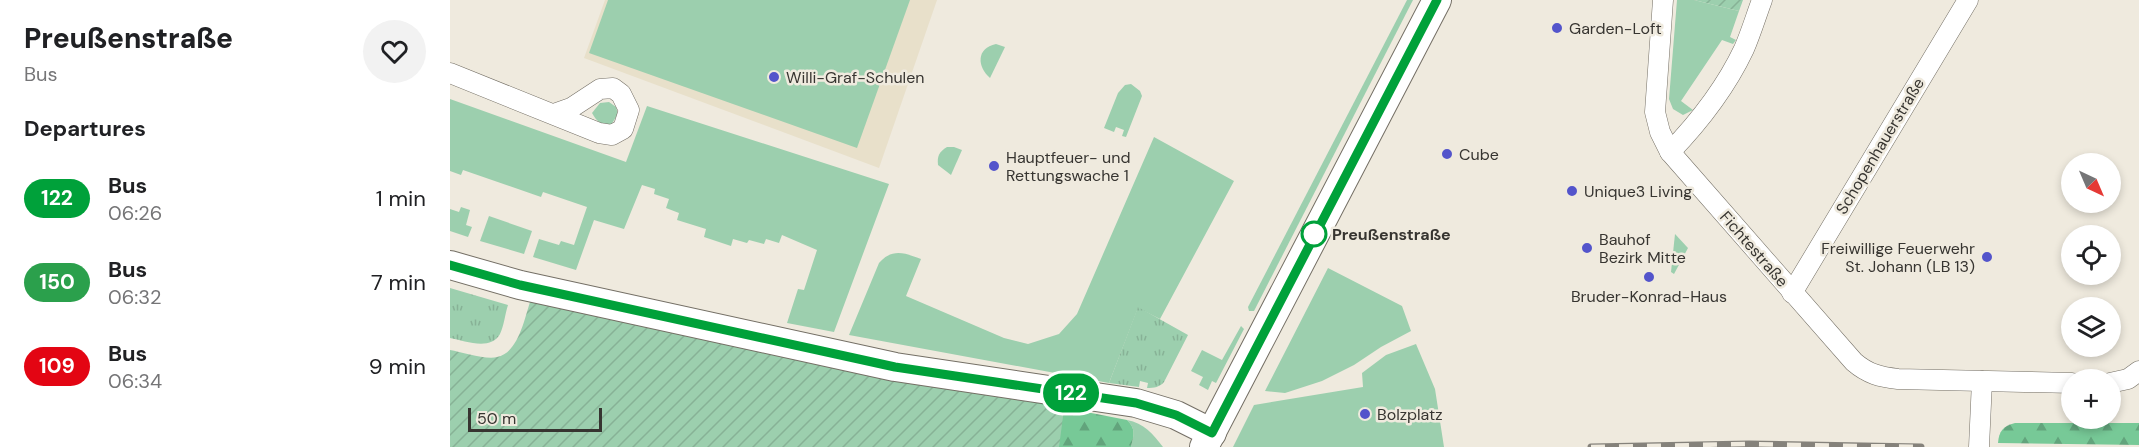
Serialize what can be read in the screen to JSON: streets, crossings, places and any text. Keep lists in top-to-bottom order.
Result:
{
  "streets": {
    "street": ["Schopenhauerstraße", "Fichtestraße"]
  },
  "crossings": [
    ["Schopenhauerstraße", "Fichtestraße"]
  ],
  "places": [
    "Garden-Loft",
    "Willi-Graf-Schulen",
    "Cube",
    "Hauptfeuer- und Rettungswache 1",
    "Unique3 Living",
    "Preußenstraße",
    "Bauhof Bezirk Mitte",
    "Freiwillige Feuerwehr St. Johann (LB 13)",
    "Bruder-Konrad-Haus",
    "Bolzplatz"
  ],
  "lines": ["bus line 122"],
  "scale_bar": "50 m",
  "north": "bottom right",
  "page": {
    "heading": [
      ["Preußenstraße", "Bus"],
      "Departures"
    ],
    "on_map": "122",
    "map_buttons": "+",
    "list": [
      {
        "mark": "122",
        "name": "Bus",
        "note": "06:26",
        "value": "1 min"
      },
      {
        "mark": "150",
        "name": "Bus",
        "note": "06:32",
        "value": "7 min"
      },
      {
        "mark": "109",
        "name": "Bus",
        "note": "06:34",
        "value": "9 min"
      }
    ],
    "scale": "50 m"
  }
}
